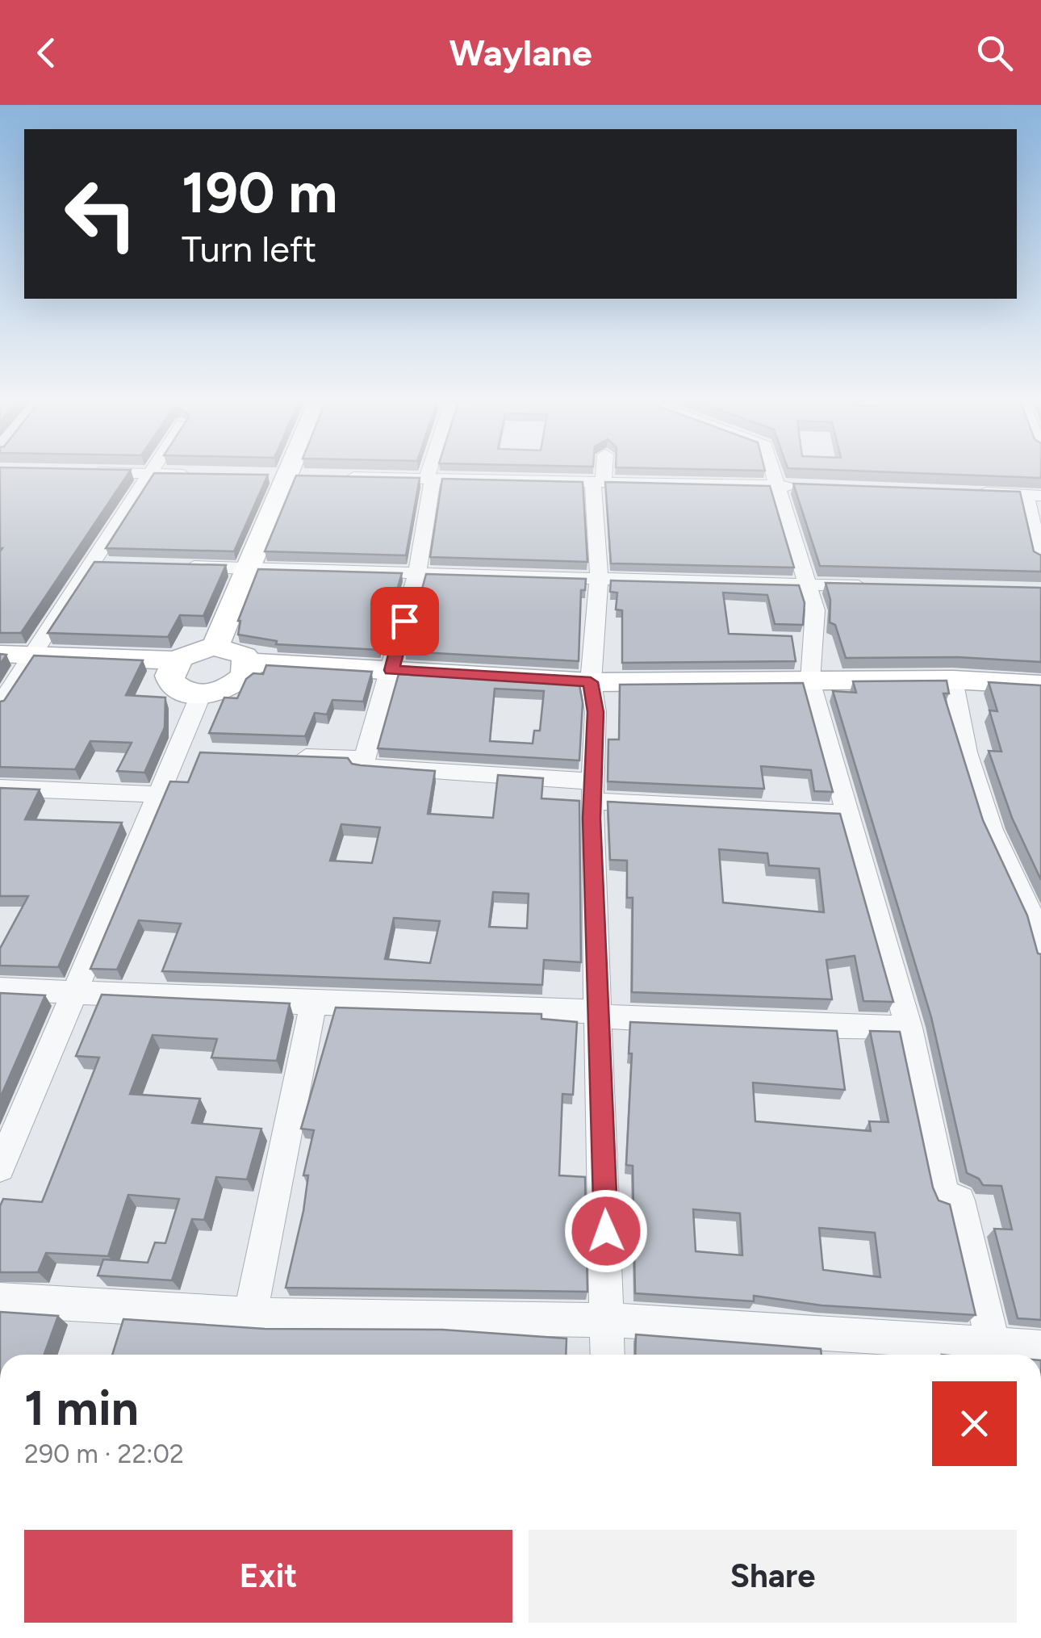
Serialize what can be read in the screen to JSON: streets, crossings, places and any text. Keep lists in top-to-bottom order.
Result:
{
  "page": {
    "header": "Waylane",
    "turn": ["190 m", "Turn left"],
    "heading": ["1 min", "290 m · 22:02"],
    "buttons": ["Exit", "Share"]
  }
}
